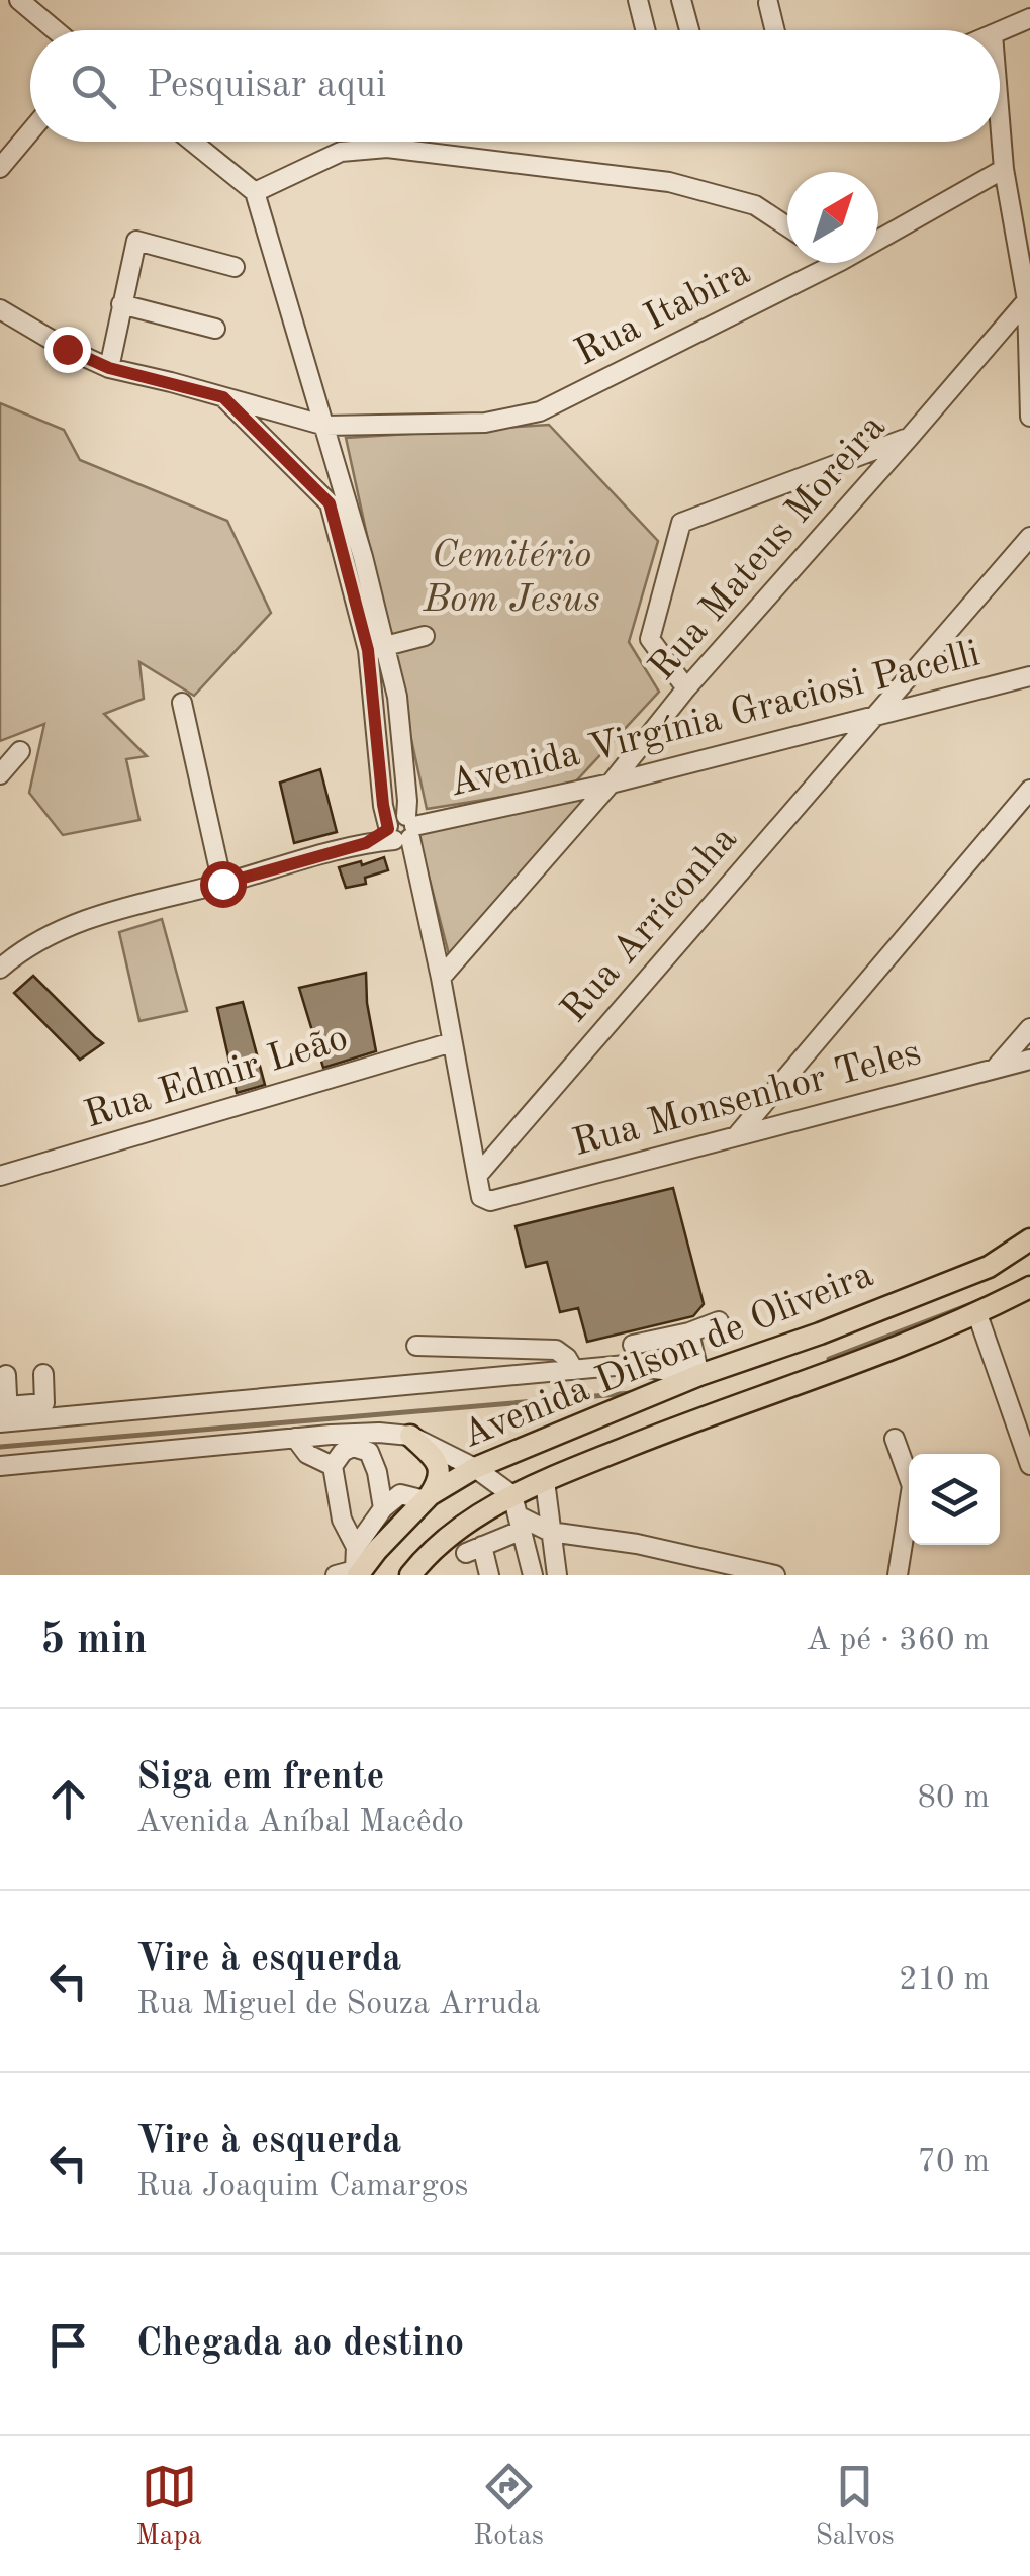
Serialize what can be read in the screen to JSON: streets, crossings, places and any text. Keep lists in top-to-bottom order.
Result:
{
  "streets": {
    "main road": ["Avenida Dilson de Oliveira"],
    "street": [
      "Rua Itabira",
      "Rua Mateus Moreira",
      "Avenida Virgínia Graciosi Pacelli",
      "Rua Arriconha",
      "Rua Edmir Leão",
      "Rua Monsenhor Teles"
    ]
  },
  "crossings": [
    ["Rua Mateus Moreira", "Avenida Virgínia Graciosi Pacelli"],
    ["Avenida Virgínia Graciosi Pacelli", "Rua Arriconha"],
    ["Rua Arriconha", "Rua Monsenhor Teles"]
  ],
  "parks": ["Cemitério Bom Jesus"],
  "north": "top right",
  "page": {
    "search": "Pesquisar aqui",
    "heading": ["5 min", "A pé · 360 m"],
    "list": [
      ["Siga em frente", "Avenida Aníbal Macêdo", "80 m"],
      ["Vire à esquerda", "Rua Miguel de Souza Arruda", "210 m"],
      ["Vire à esquerda", "Rua Joaquim Camargos", "70 m"],
      "Chegada ao destino"
    ],
    "nav": ["Mapa", "Rotas", "Salvos"]
  }
}
